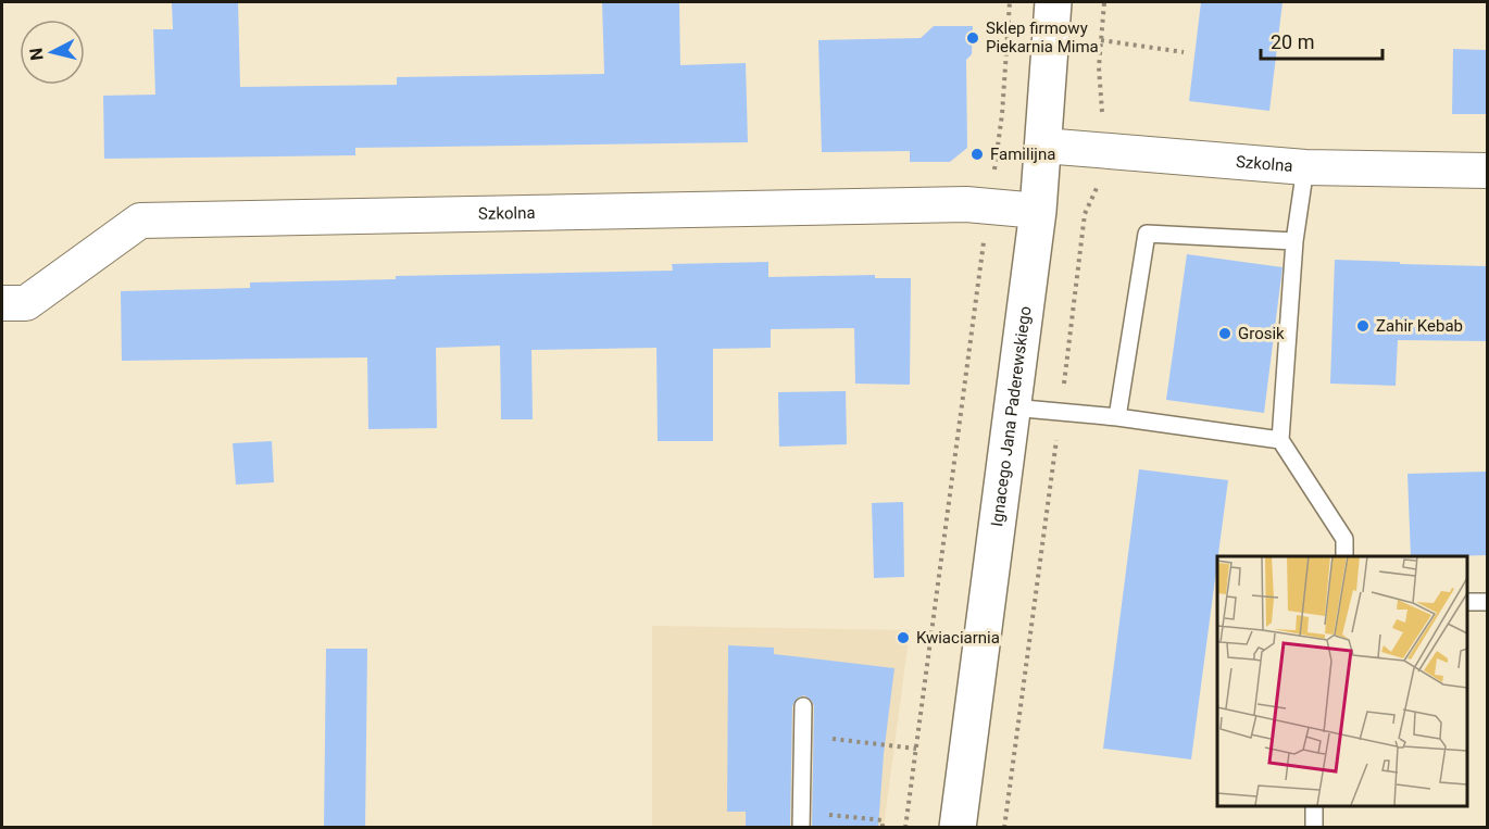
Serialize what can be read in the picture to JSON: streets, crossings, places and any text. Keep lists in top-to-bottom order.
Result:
{
  "streets": {
    "street": ["Szkolna", "Ignacego Jana Paderewskiego"]
  },
  "crossings": [
    ["Szkolna", "Ignacego Jana Paderewskiego"]
  ],
  "places": [
    "Sklep firmowy Piekarnia Mima",
    "Familijna",
    "Zahir Kebab",
    "Grosik",
    "Kwiaciarnia"
  ],
  "scale_bar": "20 m",
  "north": "left"
}
